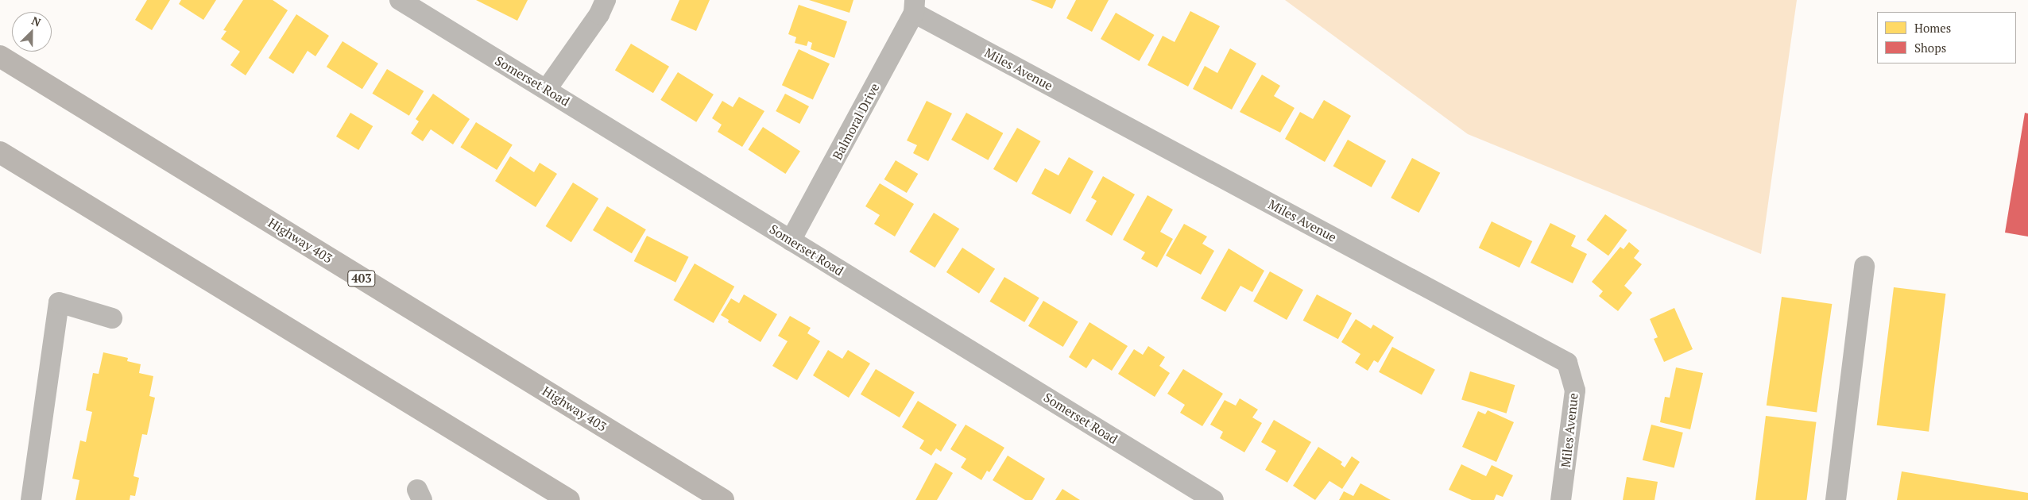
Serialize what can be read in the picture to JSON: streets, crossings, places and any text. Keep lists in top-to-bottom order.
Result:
{
  "streets": {
    "highway": ["Highway 403", "403"],
    "street": ["Miles Avenue", "Somerset Road", "Balmoral Drive"]
  },
  "crossings": [
    ["Miles Avenue", "Balmoral Drive"],
    ["Somerset Road", "Balmoral Drive"]
  ],
  "legend": ["Homes", "Shops"],
  "north": "top right"
}
